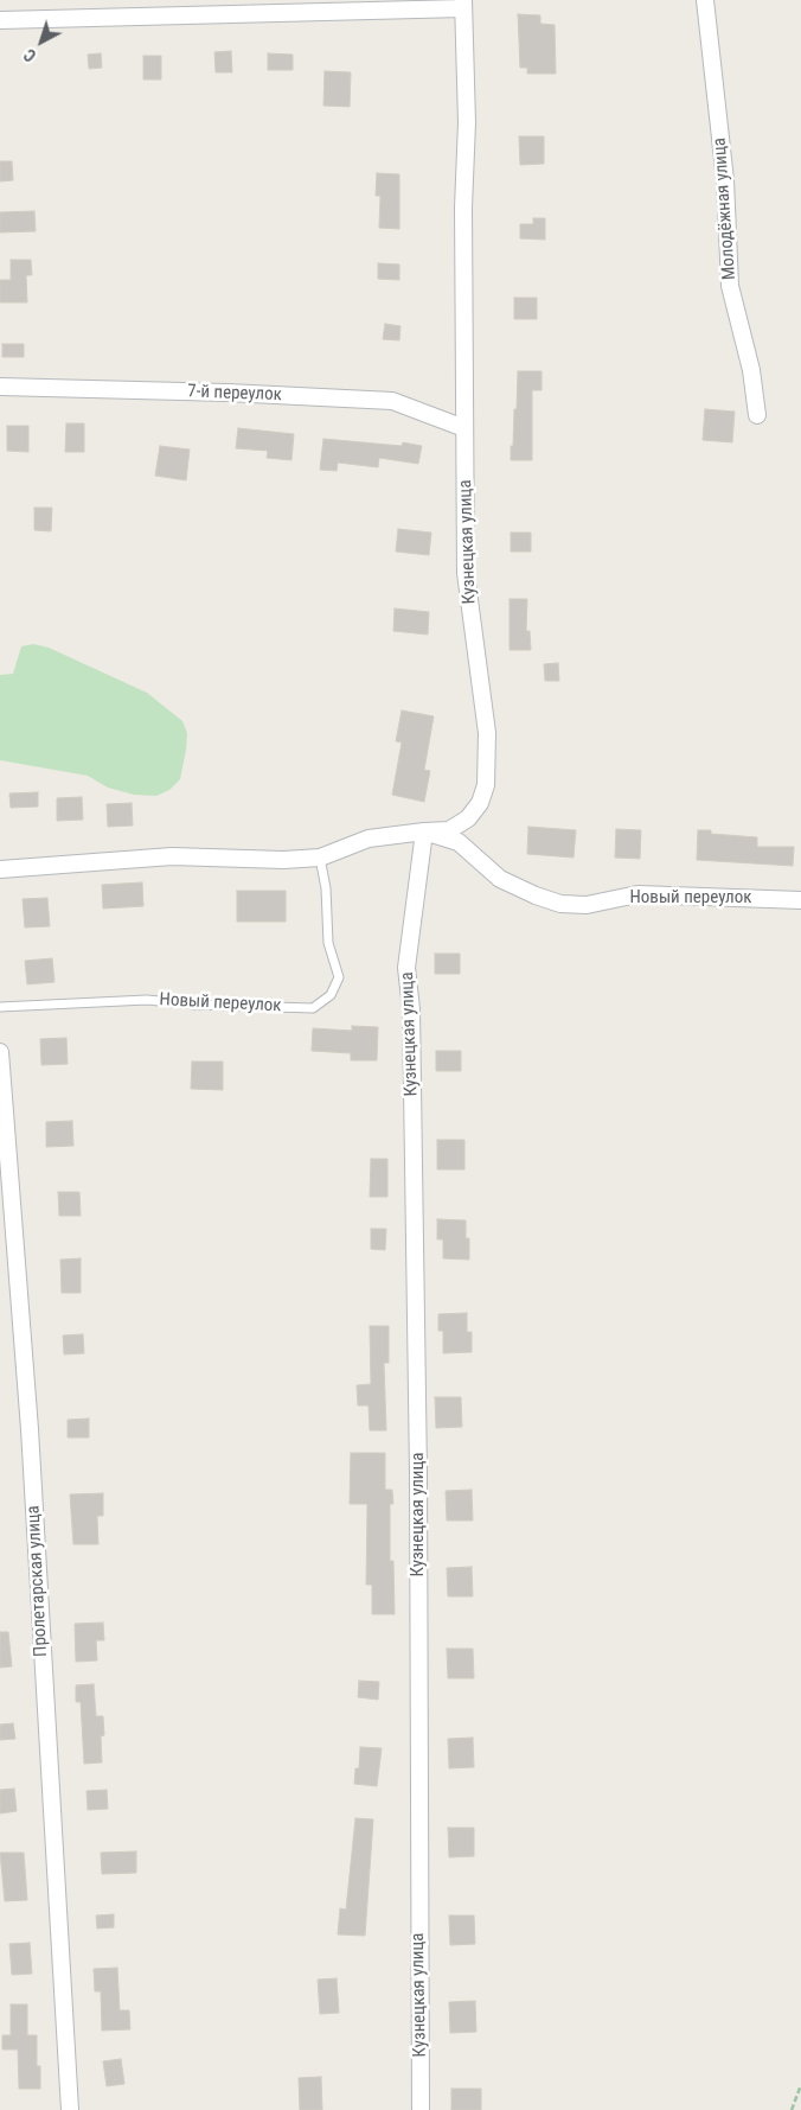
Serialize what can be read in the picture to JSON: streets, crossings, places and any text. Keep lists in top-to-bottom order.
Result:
{
  "streets": {
    "street": [
      "Молодёжная улица",
      "7-й переулок",
      "Кузнецкая улица",
      "Новый переулок",
      "Пролетарская улица"
    ]
  },
  "crossings": [
    ["7-й переулок", "Кузнецкая улица"],
    ["Кузнецкая улица", "Новый переулок"]
  ],
  "north": "bottom left"
}
